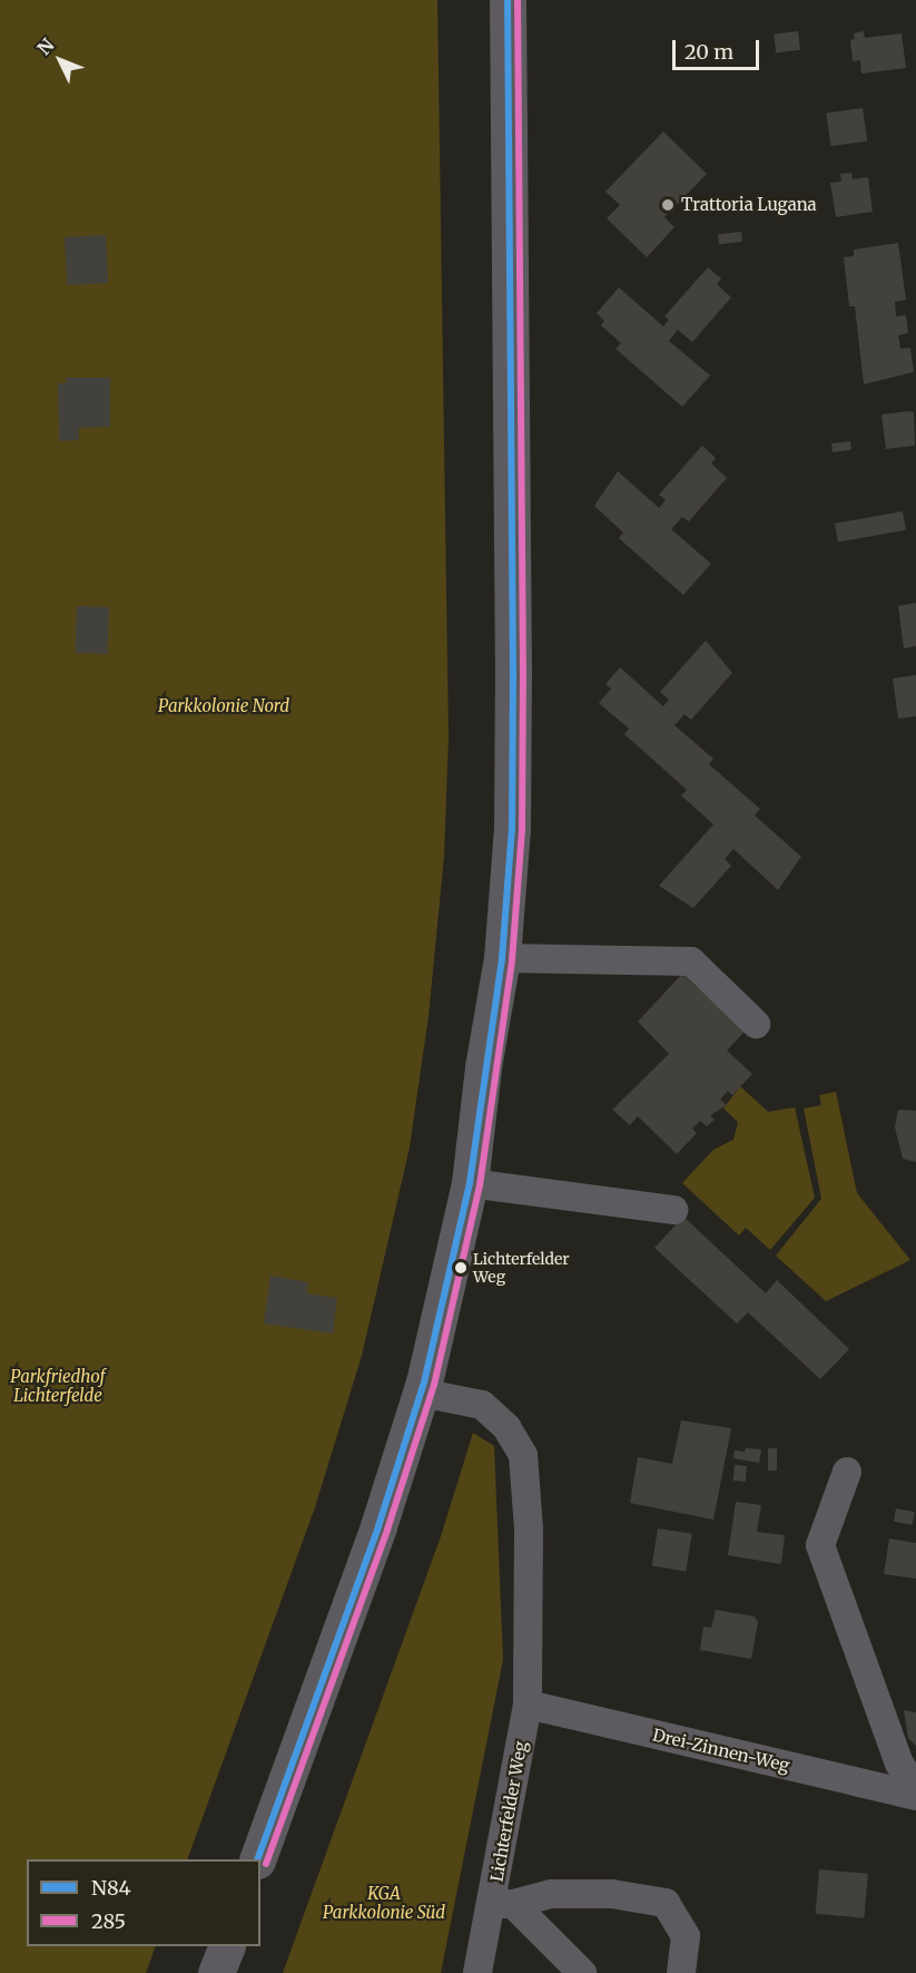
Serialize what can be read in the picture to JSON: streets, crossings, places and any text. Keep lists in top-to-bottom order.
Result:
{
  "streets": {
    "street": ["Drei-Zinnen-Weg", "Lichterfelder Weg"]
  },
  "crossings": [
    ["Drei-Zinnen-Weg", "Lichterfelder Weg"]
  ],
  "parks": ["Parkkolonie Nord", "Parkfriedhof Lichterfelde", "KGA Parkkolonie Süd"],
  "places": ["Trattoria Lugana", "Lichterfelder Weg"],
  "lines": ["transit line N84", "transit line 285"],
  "legend": ["N84", "285"],
  "scale_bar": "20 m",
  "north": "top left"
}
